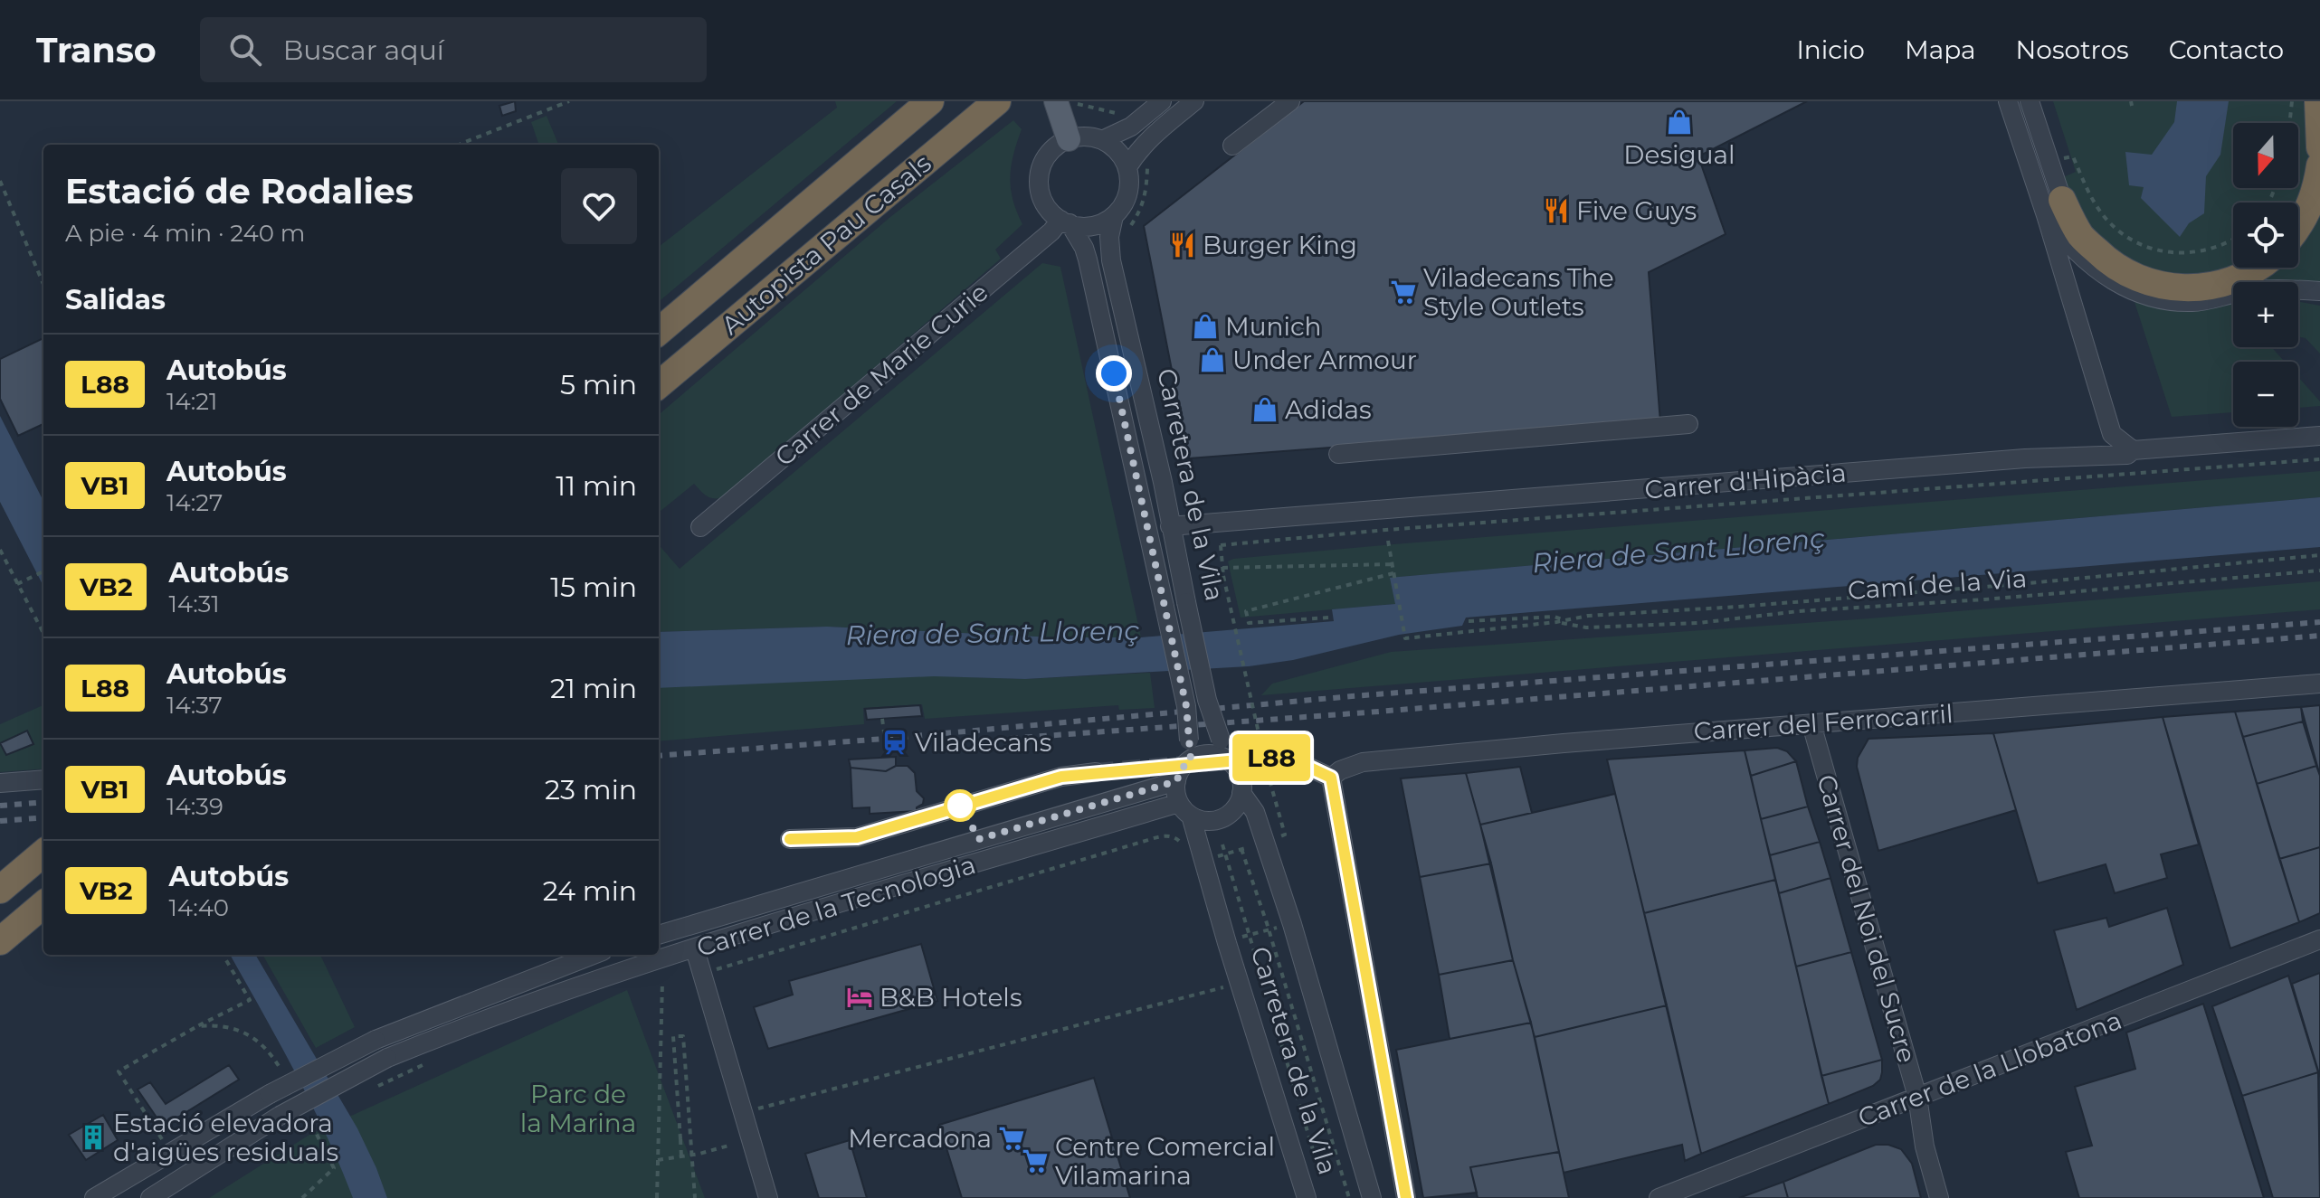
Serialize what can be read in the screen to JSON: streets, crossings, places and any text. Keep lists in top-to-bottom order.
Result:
{
  "streets": {
    "highway": ["Autopista Pau Casals"],
    "street": [
      "Carrer de Marie Curie",
      "Carrer d'Hipàcia",
      "Carretera de la Vila",
      "Carrer del Ferrocarril",
      "Carrer de la Tecnologia",
      "Carrer del Noi del Sucre",
      "Carrer de la Llobatona"
    ],
    "path": ["Camí de la Via"]
  },
  "crossings": [
    ["Carrer de Marie Curie", "Carretera de la Vila"],
    ["Carrer d'Hipàcia", "Carretera de la Vila"],
    ["Carretera de la Vila", "Carrer de la Tecnologia"],
    ["Carrer del Ferrocarril", "Carrer del Noi del Sucre"],
    ["Carrer del Noi del Sucre", "Carrer de la Llobatona"]
  ],
  "water": ["Riera de Sant Llorenç"],
  "parks": ["Parc de la Marina"],
  "places": {
    "shop": [
      "Desigual",
      "Munich",
      "Under Armour",
      "Adidas"
    ],
    "restaurant": ["Five Guys", "Burger King"],
    "supermarket": ["Viladecans The Style Outlets", "Mercadona", "Centre Comercial Vilamarina"],
    "station": ["Viladecans"],
    "hotel": ["B&B Hotels"],
    "building": ["Estació elevadora d'aigües residuals"]
  },
  "lines": ["bus line L88"],
  "north": "bottom",
  "page": {
    "header": "Transo",
    "search": "Buscar aquí",
    "nav": [
      "Inicio",
      "Mapa",
      "Nosotros",
      "Contacto"
    ],
    "on_map": "L88",
    "map_buttons": ["+", "−"],
    "heading": [
      ["Estació de Rodalies", "A pie · 4 min · 240 m"],
      "Salidas"
    ],
    "list": [
      {
        "mark": "L88",
        "name": "Autobús",
        "note": "14:21",
        "value": "5 min"
      },
      {
        "mark": "VB1",
        "name": "Autobús",
        "note": "14:27",
        "value": "11 min"
      },
      {
        "mark": "VB2",
        "name": "Autobús",
        "note": "14:31",
        "value": "15 min"
      },
      {
        "mark": "L88",
        "name": "Autobús",
        "note": "14:37",
        "value": "21 min"
      },
      {
        "mark": "VB1",
        "name": "Autobús",
        "note": "14:39",
        "value": "23 min"
      },
      {
        "mark": "VB2",
        "name": "Autobús",
        "note": "14:40",
        "value": "24 min"
      }
    ]
  }
}
